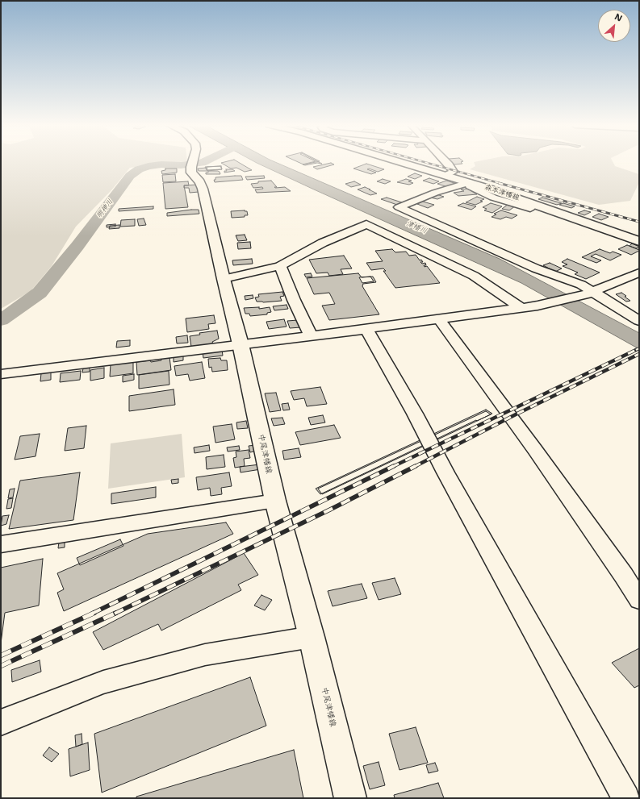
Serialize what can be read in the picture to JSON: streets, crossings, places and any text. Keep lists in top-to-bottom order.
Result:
{
  "streets": {
    "main road": ["森本津幡線", "中尾津幡線"]
  },
  "water": ["明神川", "津幡川"],
  "north": "top right"
}
